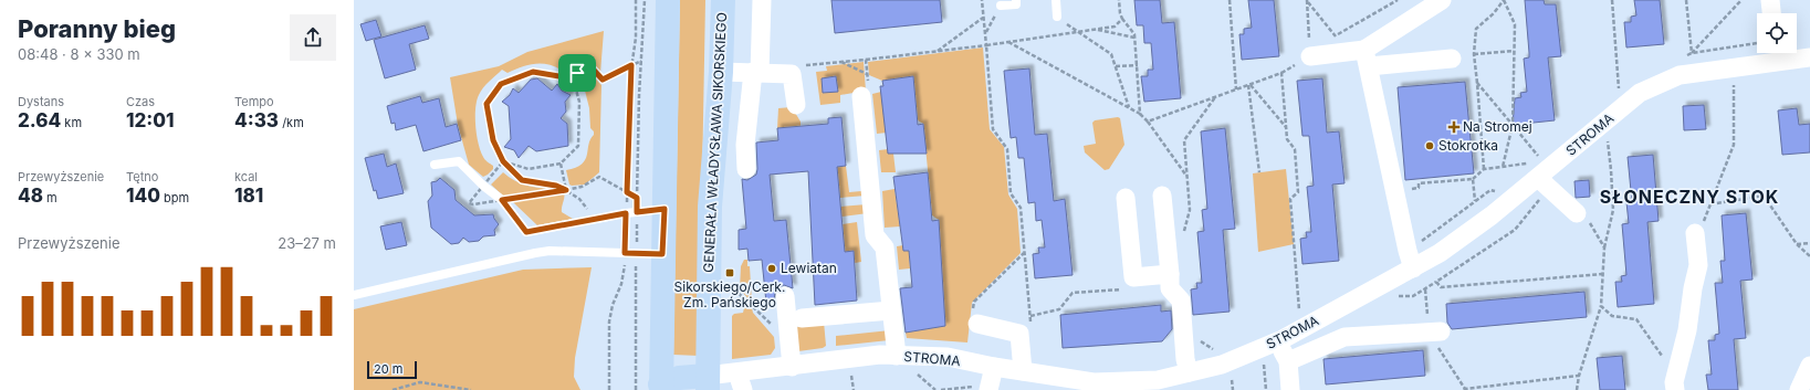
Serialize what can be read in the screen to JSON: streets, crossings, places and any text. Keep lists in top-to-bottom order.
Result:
{
  "streets": {
    "main road": ["GENERAŁA WŁADYSŁAWA SIKORSKIEGO"],
    "street": ["STROMA"]
  },
  "crossings": [
    ["STROMA", "GENERAŁA WŁADYSŁAWA SIKORSKIEGO"]
  ],
  "districts": ["SŁONECZNY STOK"],
  "places": {
    "health": ["Na Stromej"],
    "other": ["Stokrotka", "Lewiatan"],
    "transit": ["Sikorskiego/Cerk. Zm. Pańskiego"]
  },
  "scale_bar": "20 m",
  "page": {
    "heading": ["Poranny bieg", "08:48 · 8 × 330 m"],
    "stats": [
      ["Dystans", "2.64 km"],
      ["Czas", "12:01"],
      ["Tempo", "4:33 /km"],
      ["Przewyższenie", "48 m"],
      ["Tętno", "140 bpm"],
      ["kcal", "181"]
    ],
    "chart": ["Przewyższenie", "23–27 m"],
    "scale": "20 m"
  }
}
